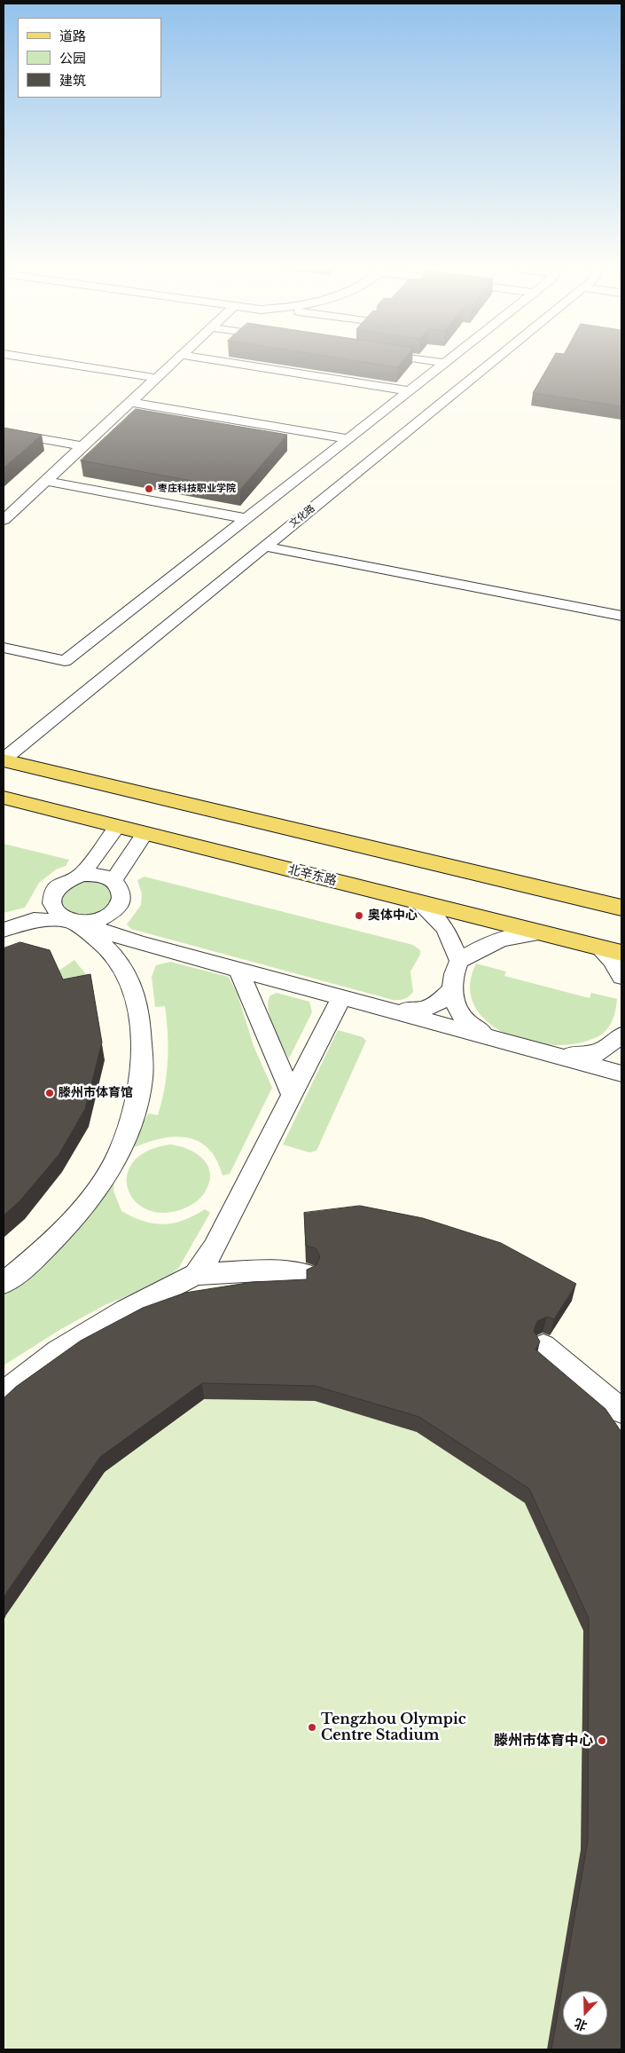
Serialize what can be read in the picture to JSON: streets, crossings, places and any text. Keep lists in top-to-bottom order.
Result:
{
  "streets": {
    "main road": ["北辛东路"],
    "street": ["文化路"]
  },
  "places": [
    "枣庄科技职业学院",
    "奥体中心",
    "滕州市体育馆",
    "Tengzhou Olympic Centre Stadium",
    "滕州市体育中心"
  ],
  "legend": ["道路", "公园", "建筑"],
  "north": "bottom"
}
